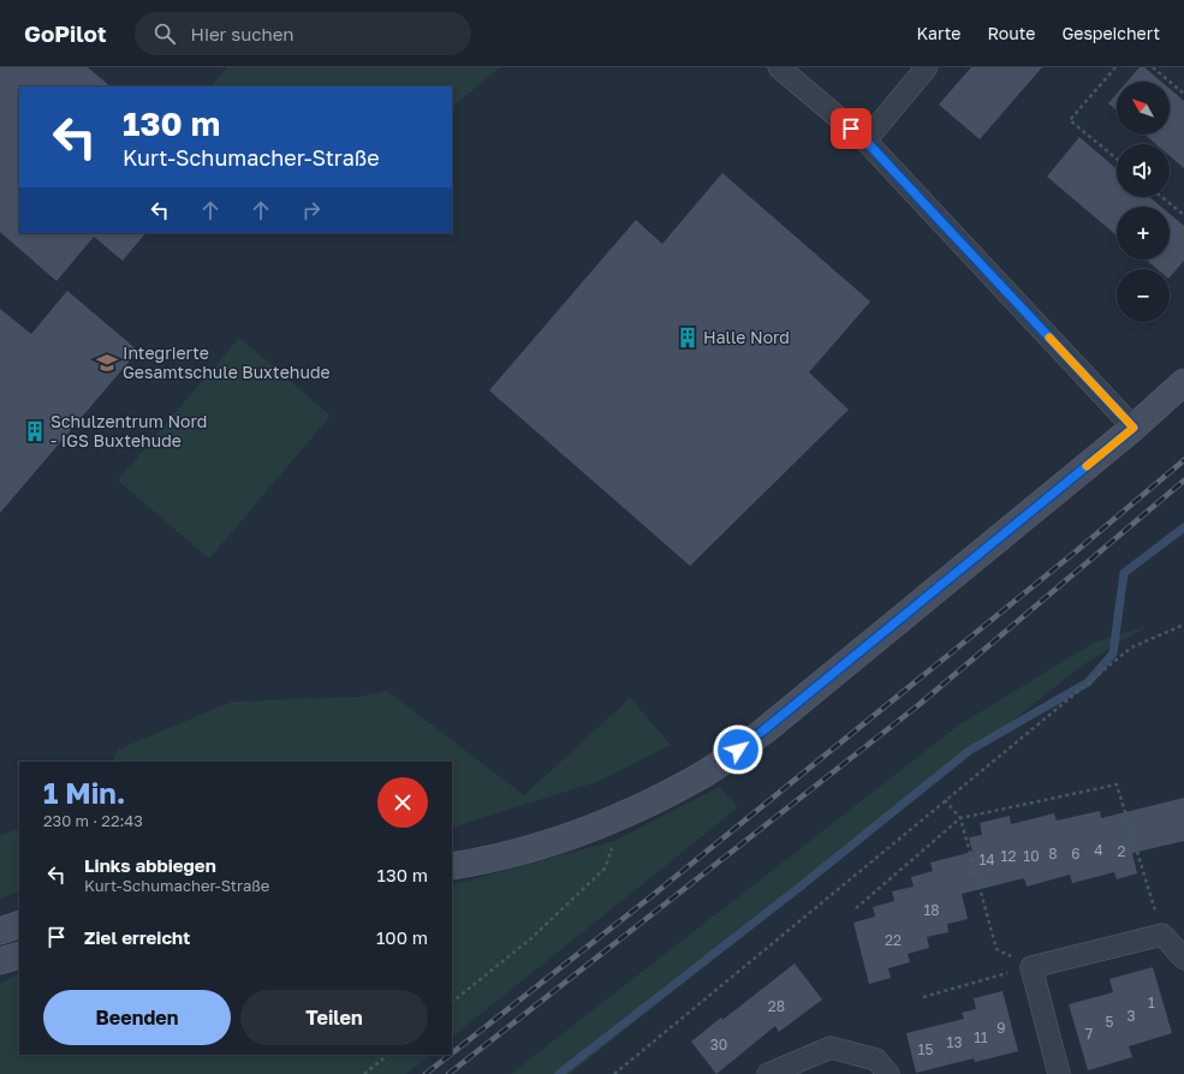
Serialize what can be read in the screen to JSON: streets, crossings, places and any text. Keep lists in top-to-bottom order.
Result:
{
  "places": {
    "building": ["Halle Nord", "Schulzentrum Nord - IGS Buxtehude"],
    "school or university": ["Integrierte Gesamtschule Buxtehude"]
  },
  "house_numbers": [
    "4",
    "2",
    "8",
    "6",
    "12",
    "10",
    "14",
    "18",
    "22",
    "1",
    "28",
    "3",
    "5",
    "9",
    "7",
    "11",
    "13",
    "30",
    "15"
  ],
  "north": "top left",
  "page": {
    "header": "GoPilot",
    "search": "Hier suchen",
    "nav": ["Karte", "Route", "Gespeichert"],
    "map_buttons": ["+", "−"],
    "turn": ["130 m", "Kurt-Schumacher-Straße"],
    "heading": ["1 Min.", "230 m · 22:43"],
    "list": [
      {
        "name": "Links abbiegen",
        "note": "Kurt-Schumacher-Straße",
        "value": "130 m"
      },
      {
        "name": "Ziel erreicht",
        "value": "100 m"
      }
    ],
    "buttons": ["Beenden", "Teilen"]
  }
}
